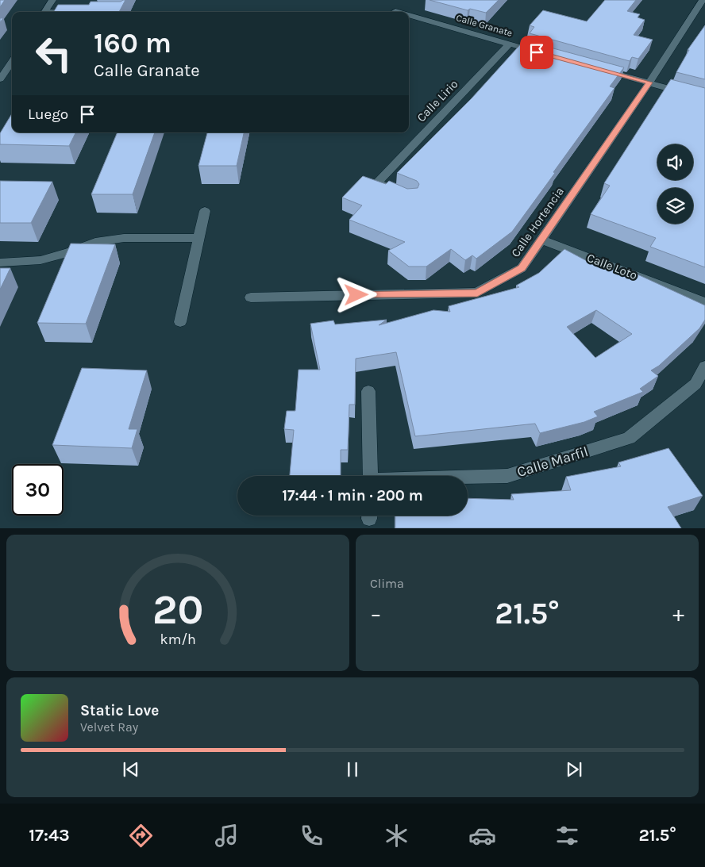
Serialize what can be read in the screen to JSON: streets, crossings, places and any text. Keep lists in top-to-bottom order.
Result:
{
  "streets": {
    "street": [
      "Calle Granate",
      "Calle Lirio",
      "Calle Hortencia",
      "Calle Loto",
      "Calle Marfil"
    ]
  },
  "crossings": [
    ["Calle Granate", "Calle Lirio"],
    ["Calle Hortencia", "Calle Loto"]
  ],
  "page": {
    "turn": ["160 m", "Calle Granate"],
    "then": "Luego",
    "limit": "30",
    "trip": "17:44 · 1 min · 200 m",
    "tile": "Clima",
    "heat": ["−", "21.5°", "+"],
    "song": ["Static Love", "Velvet Ray"],
    "tabs": ["17:43", "21.5°"],
    "gauge": ["20", "km/h"]
  }
}
